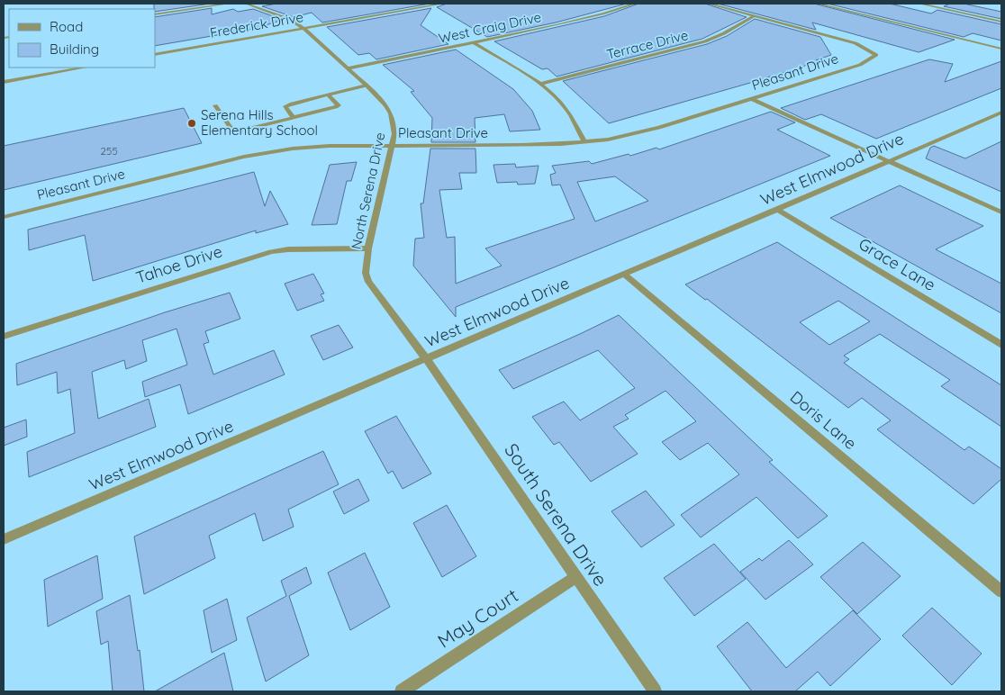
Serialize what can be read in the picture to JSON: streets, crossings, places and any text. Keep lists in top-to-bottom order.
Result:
{
  "streets": {
    "street": [
      "Frederick Drive",
      "West Craig Drive",
      "Terrace Drive",
      "Pleasant Drive",
      "West Elmwood Drive",
      "North Serena Drive",
      "Tahoe Drive",
      "Grace Lane",
      "Doris Lane",
      "South Serena Drive",
      "May Court"
    ]
  },
  "crossings": [
    ["Frederick Drive", "North Serena Drive"],
    ["West Craig Drive", "North Serena Drive"],
    ["Terrace Drive", "Pleasant Drive"],
    ["Pleasant Drive", "North Serena Drive"],
    ["West Elmwood Drive", "North Serena Drive"],
    ["West Elmwood Drive", "Grace Lane"],
    ["West Elmwood Drive", "Doris Lane"],
    ["West Elmwood Drive", "South Serena Drive"],
    ["North Serena Drive", "Tahoe Drive"],
    ["North Serena Drive", "South Serena Drive"],
    ["South Serena Drive", "May Court"]
  ],
  "places": ["Serena Hills Elementary School"],
  "house_numbers": ["255"],
  "legend": ["Road", "Building"]
}
